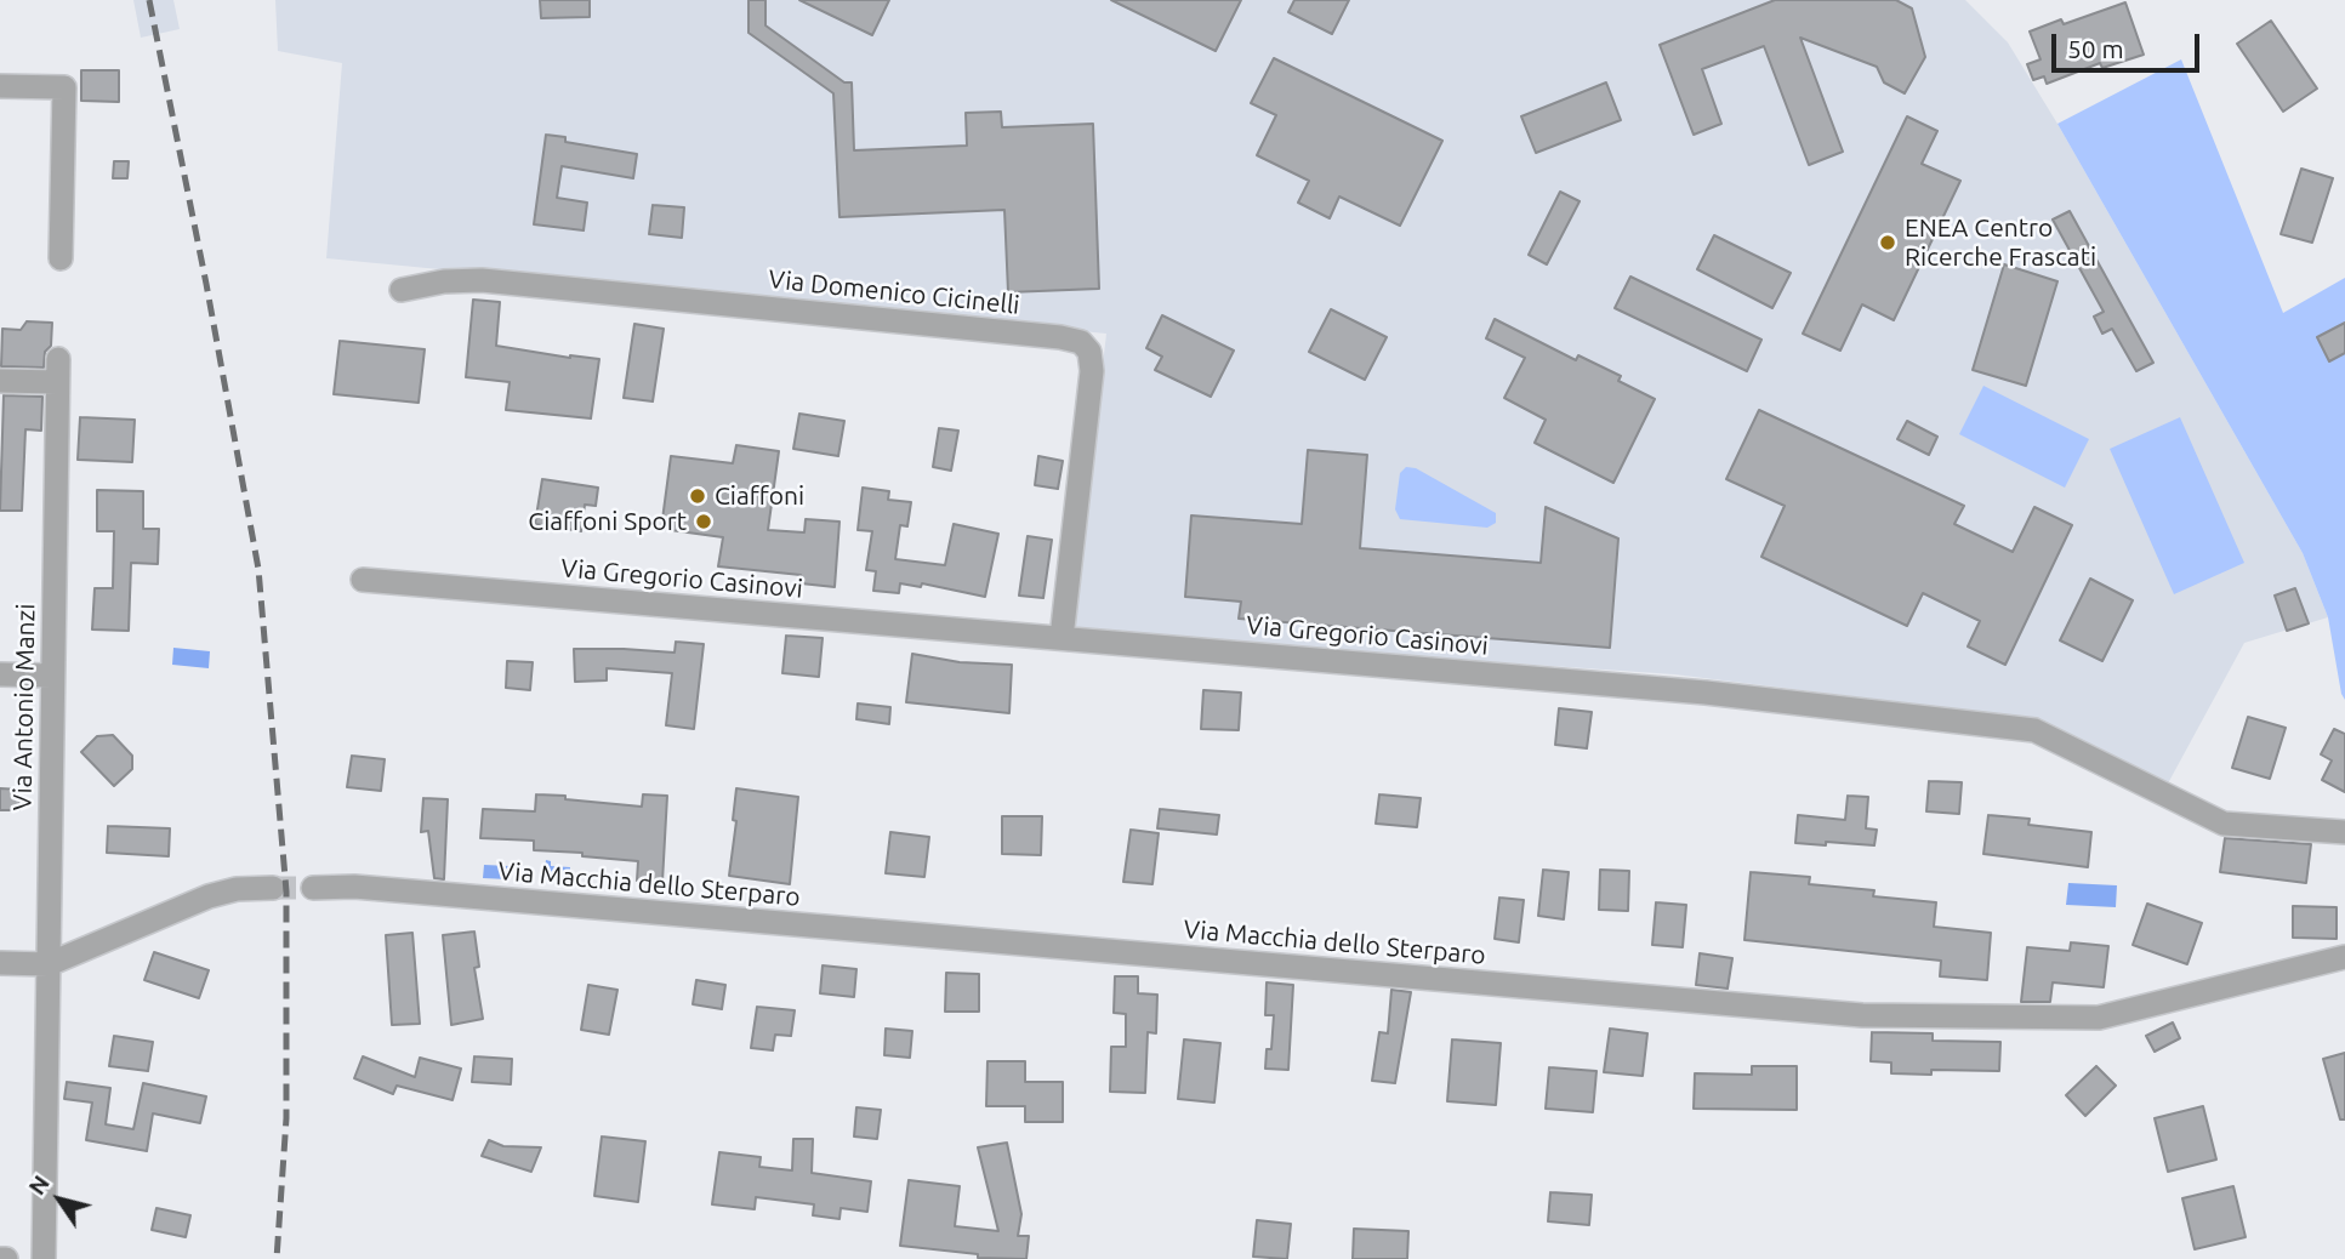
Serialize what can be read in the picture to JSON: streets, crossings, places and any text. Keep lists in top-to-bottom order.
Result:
{
  "streets": {
    "street": [
      "Via Domenico Cicinelli",
      "Via Gregorio Casinovi",
      "Via Antonio Manzi",
      "Via Macchia dello Sterparo"
    ]
  },
  "crossings": [
    ["Via Domenico Cicinelli", "Via Gregorio Casinovi"]
  ],
  "places": ["ENEA Centro Ricerche Frascati", "Ciaffoni", "Ciaffoni Sport"],
  "scale_bar": "50 m",
  "north": "top left"
}
